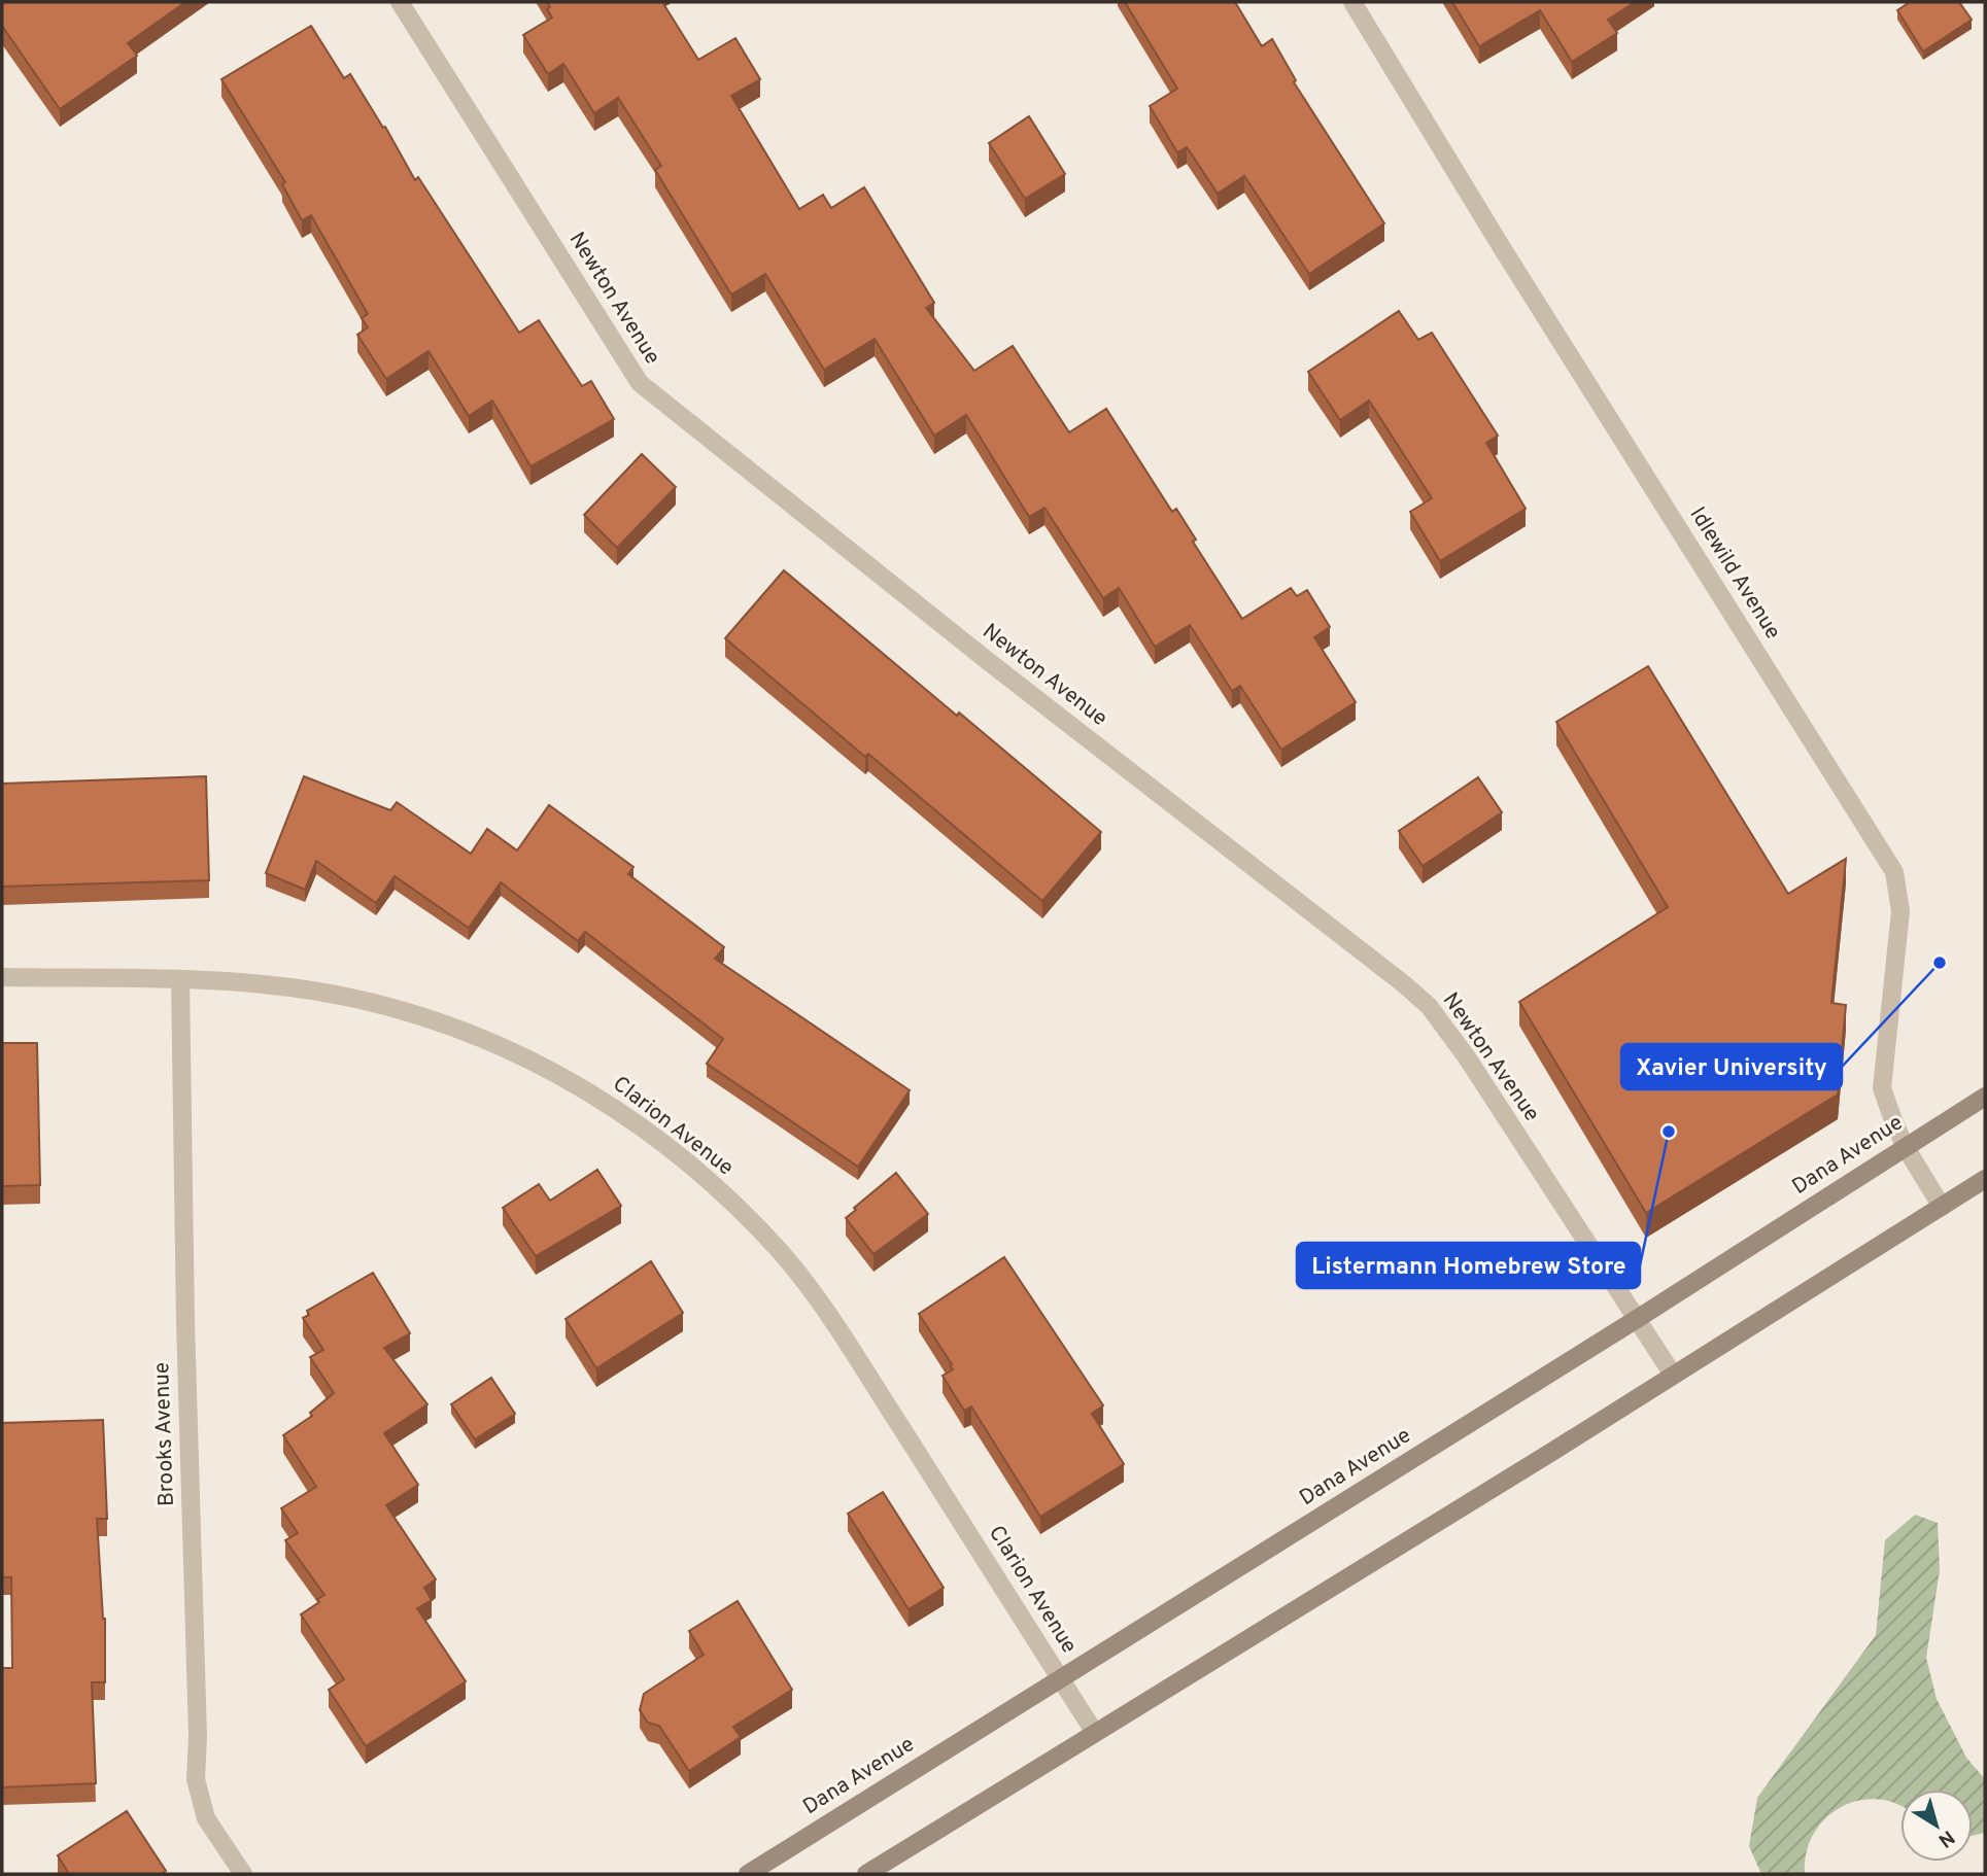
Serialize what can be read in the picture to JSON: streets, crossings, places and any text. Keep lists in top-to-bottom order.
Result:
{
  "streets": {
    "street": [
      "Newton Avenue",
      "Idlewild Avenue",
      "Clarion Avenue",
      "Dana Avenue",
      "Brooks Avenue"
    ]
  },
  "crossings": [
    ["Newton Avenue", "Dana Avenue"],
    ["Idlewild Avenue", "Dana Avenue"],
    ["Clarion Avenue", "Dana Avenue"],
    ["Clarion Avenue", "Brooks Avenue"]
  ],
  "places": ["Xavier University", "Listermann Homebrew Store"],
  "north": "bottom right"
}
